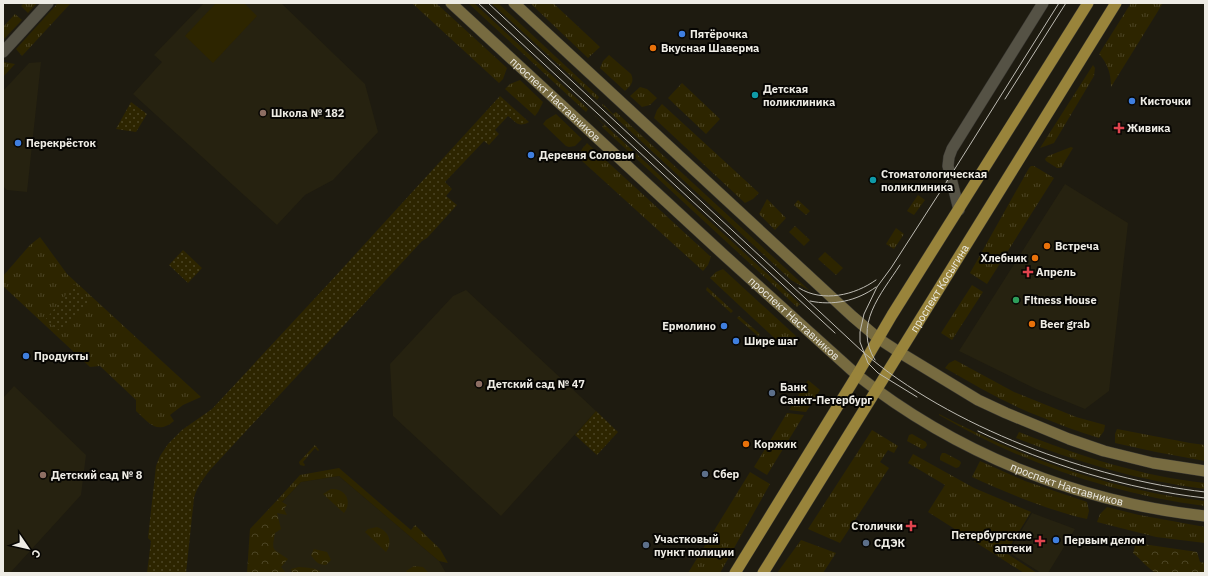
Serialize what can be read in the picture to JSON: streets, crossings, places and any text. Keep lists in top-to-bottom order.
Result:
{
  "streets": {
    "main road": ["проспект Наставников", "проспект Косыгина"]
  },
  "crossings": [
    ["проспект Наставников", "проспект Косыгина"]
  ],
  "places": {
    "other": [
      "Пятёрочка",
      "Вкусная Шаверма",
      "Детская поликлиника",
      "Кисточки",
      "Школа № 182",
      "Перекрёсток",
      "Деревня Соловьи",
      "Стоматологическая поликлиника",
      "Встреча",
      "Хлебник",
      "Fitness House",
      "Beer grab",
      "Ермолино",
      "Шире шаг",
      "Продукты",
      "Детский сад № 47",
      "Банк Санкт-Петербург",
      "Коржик",
      "Сбер",
      "Детский сад № 8",
      "Первым делом",
      "СДЭК",
      "Участковый пункт полиции"
    ],
    "health": [
      "Живика",
      "Апрель",
      "Столички",
      "Петербургские аптеки"
    ]
  },
  "north": "bottom right"
}
